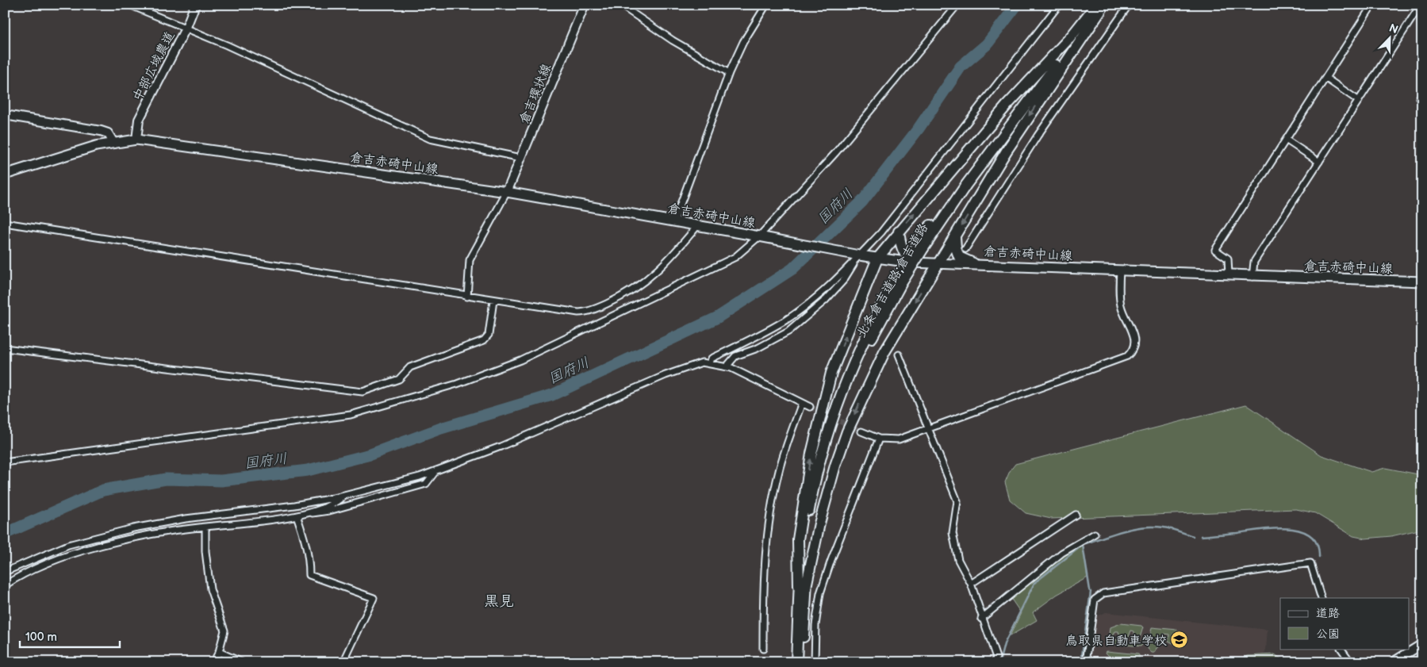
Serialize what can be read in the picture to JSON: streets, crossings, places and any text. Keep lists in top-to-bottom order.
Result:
{
  "streets": {
    "highway": ["北条倉吉道路;倉吉道路"],
    "main road": ["倉吉赤碕中山線"],
    "street": ["中部広域農道", "倉吉環状線"]
  },
  "crossings": [
    ["中部広域農道", "倉吉赤碕中山線"],
    ["倉吉環状線", "倉吉赤碕中山線"]
  ],
  "districts": ["黒見"],
  "water": ["国府川"],
  "places": {
    "school or university": ["鳥取県自動車学校"]
  },
  "legend": ["道路", "公園"],
  "scale_bar": "100 m",
  "north": "top right"
}
